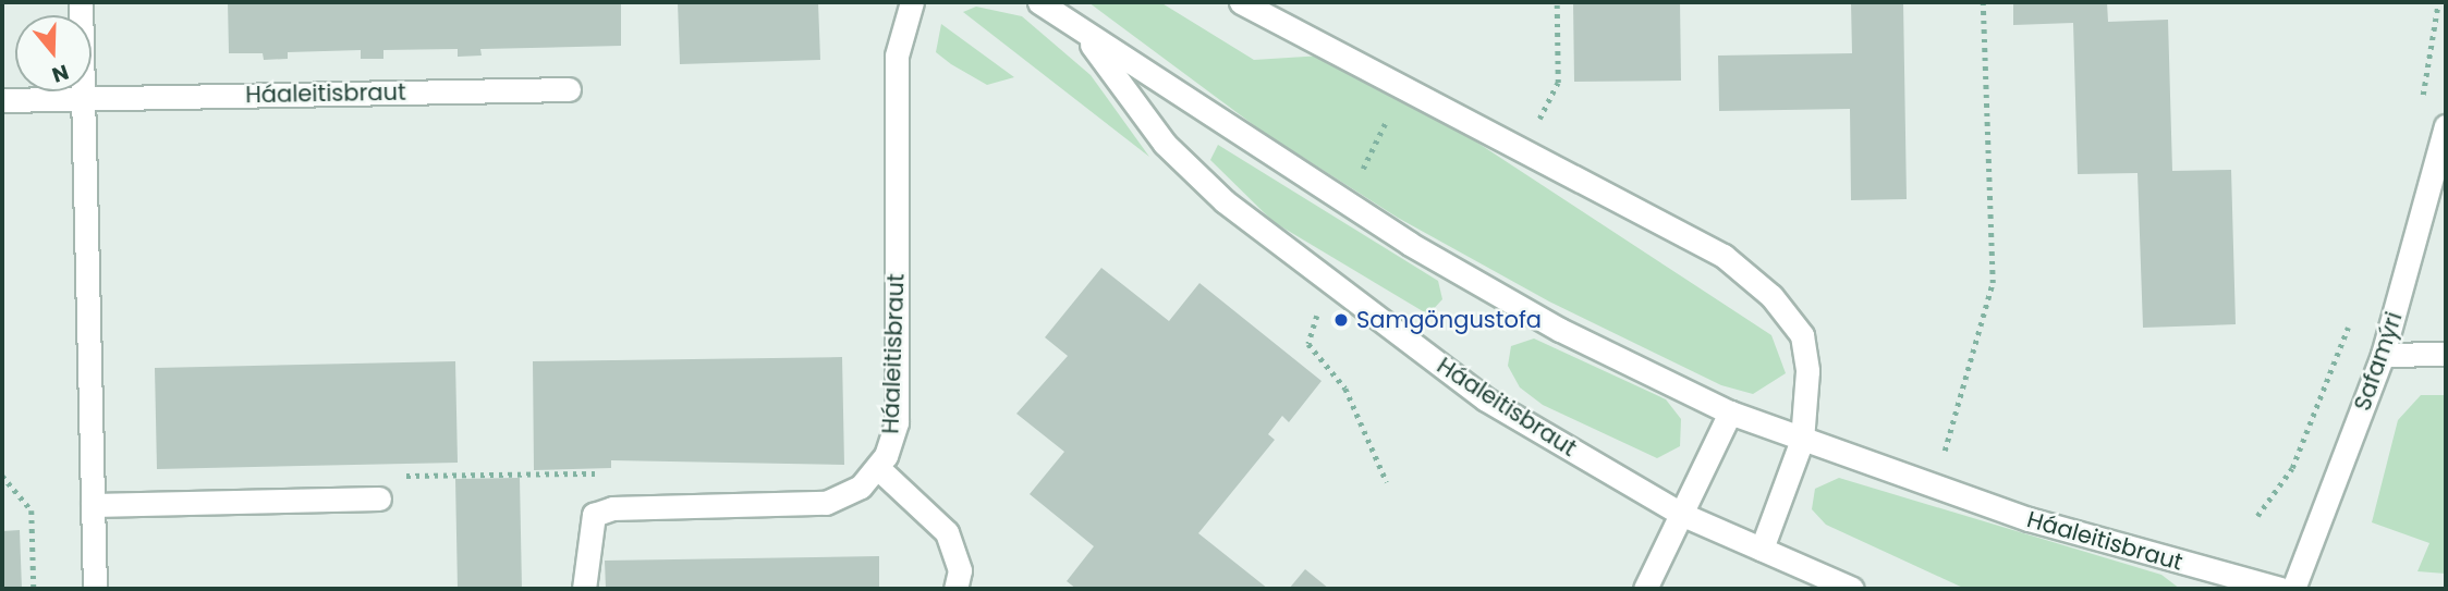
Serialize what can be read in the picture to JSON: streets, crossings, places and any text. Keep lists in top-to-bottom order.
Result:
{
  "streets": {
    "street": ["Háaleitisbraut", "Safamýri"]
  },
  "places": ["Samgöngustofa"],
  "north": "bottom"
}
